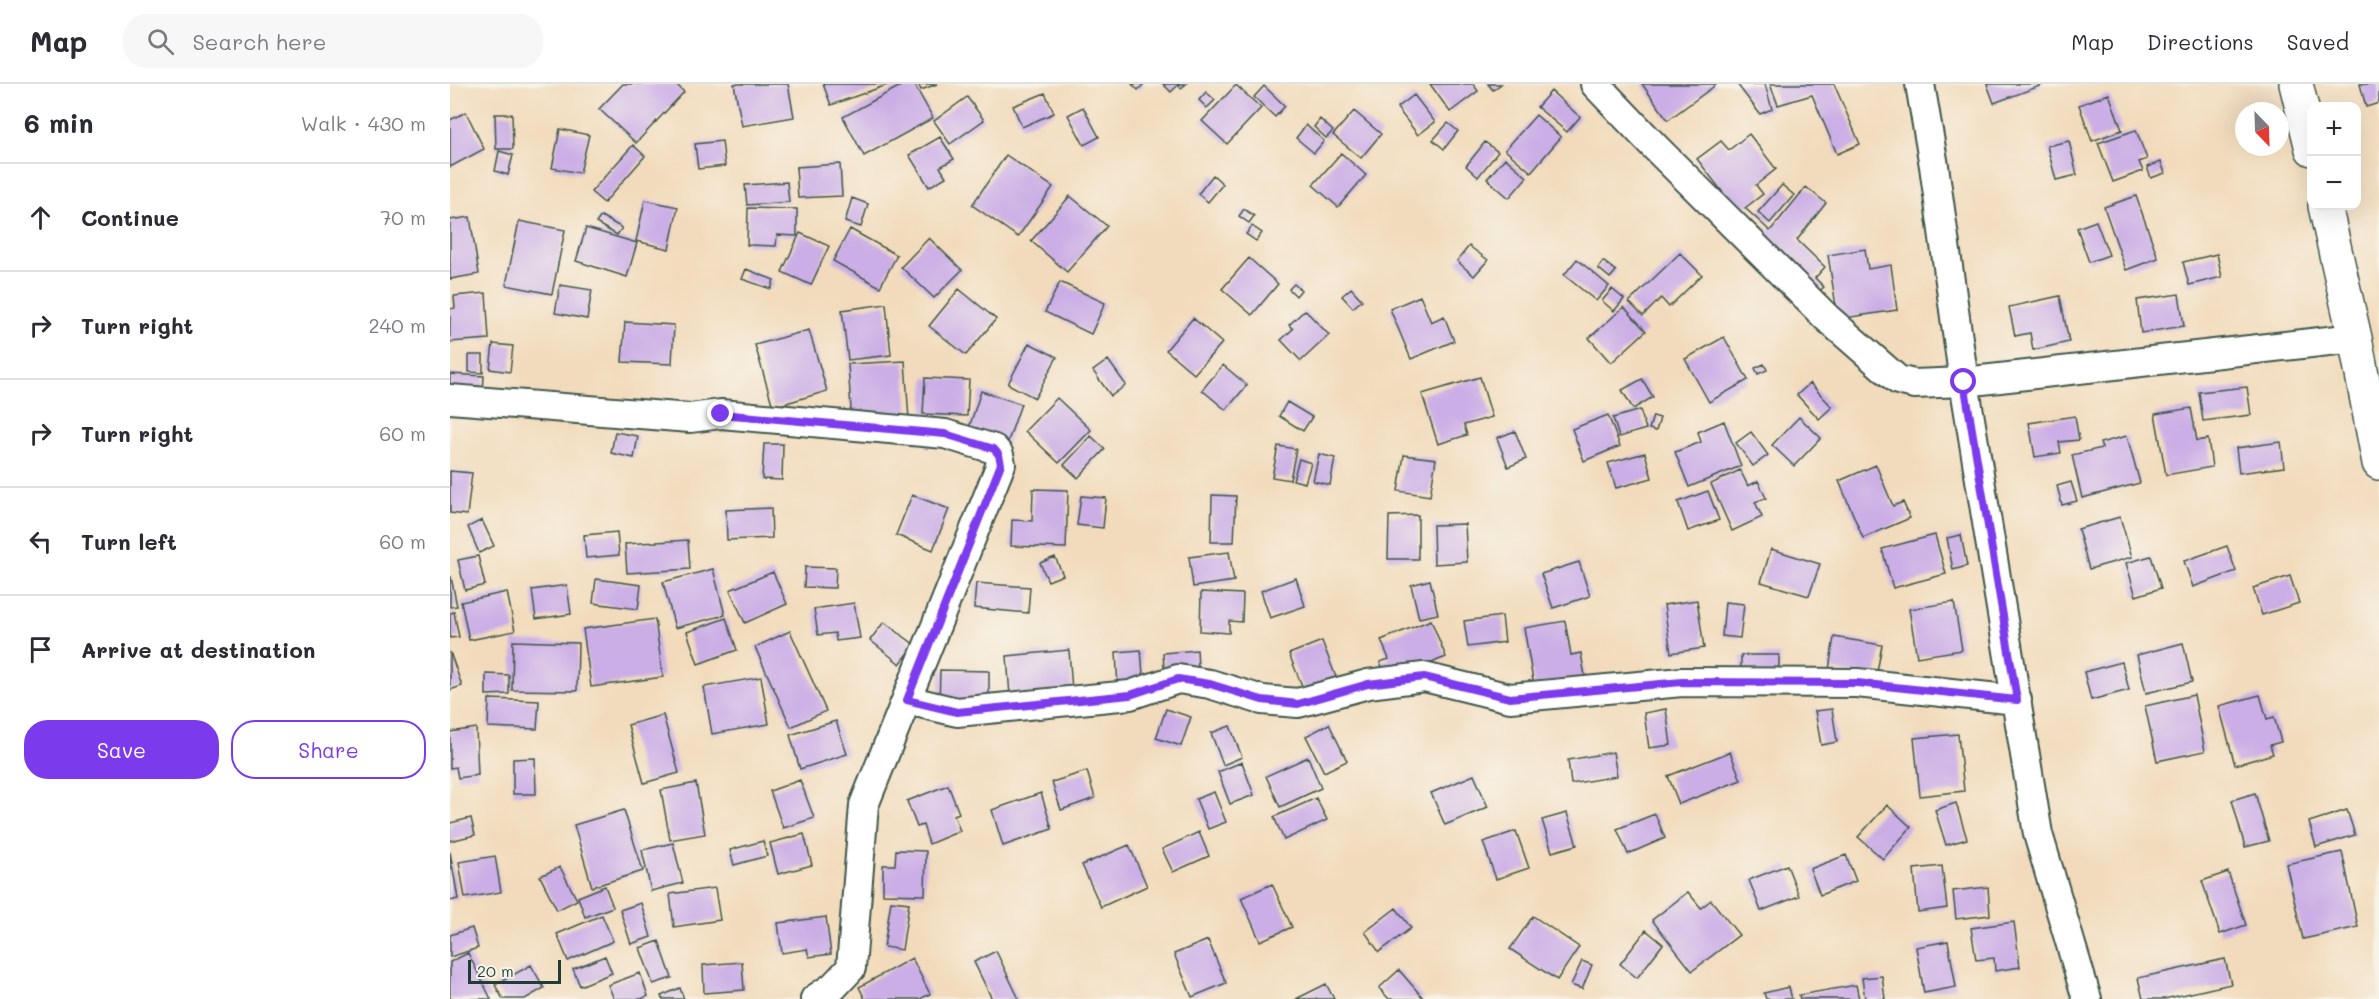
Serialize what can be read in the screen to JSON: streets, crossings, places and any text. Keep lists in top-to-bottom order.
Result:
{
  "scale_bar": "20 m",
  "north": "bottom right",
  "page": {
    "header": "Map",
    "search": "Search here",
    "nav": ["Map", "Directions", "Saved"],
    "heading": ["6 min", "Walk · 430 m"],
    "map_buttons": ["+", "−"],
    "list": [
      ["Continue", "70 m"],
      ["Turn right", "240 m"],
      ["Turn right", "60 m"],
      ["Turn left", "60 m"],
      "Arrive at destination"
    ],
    "buttons": ["Save", "Share"],
    "scale": "20 m"
  }
}
